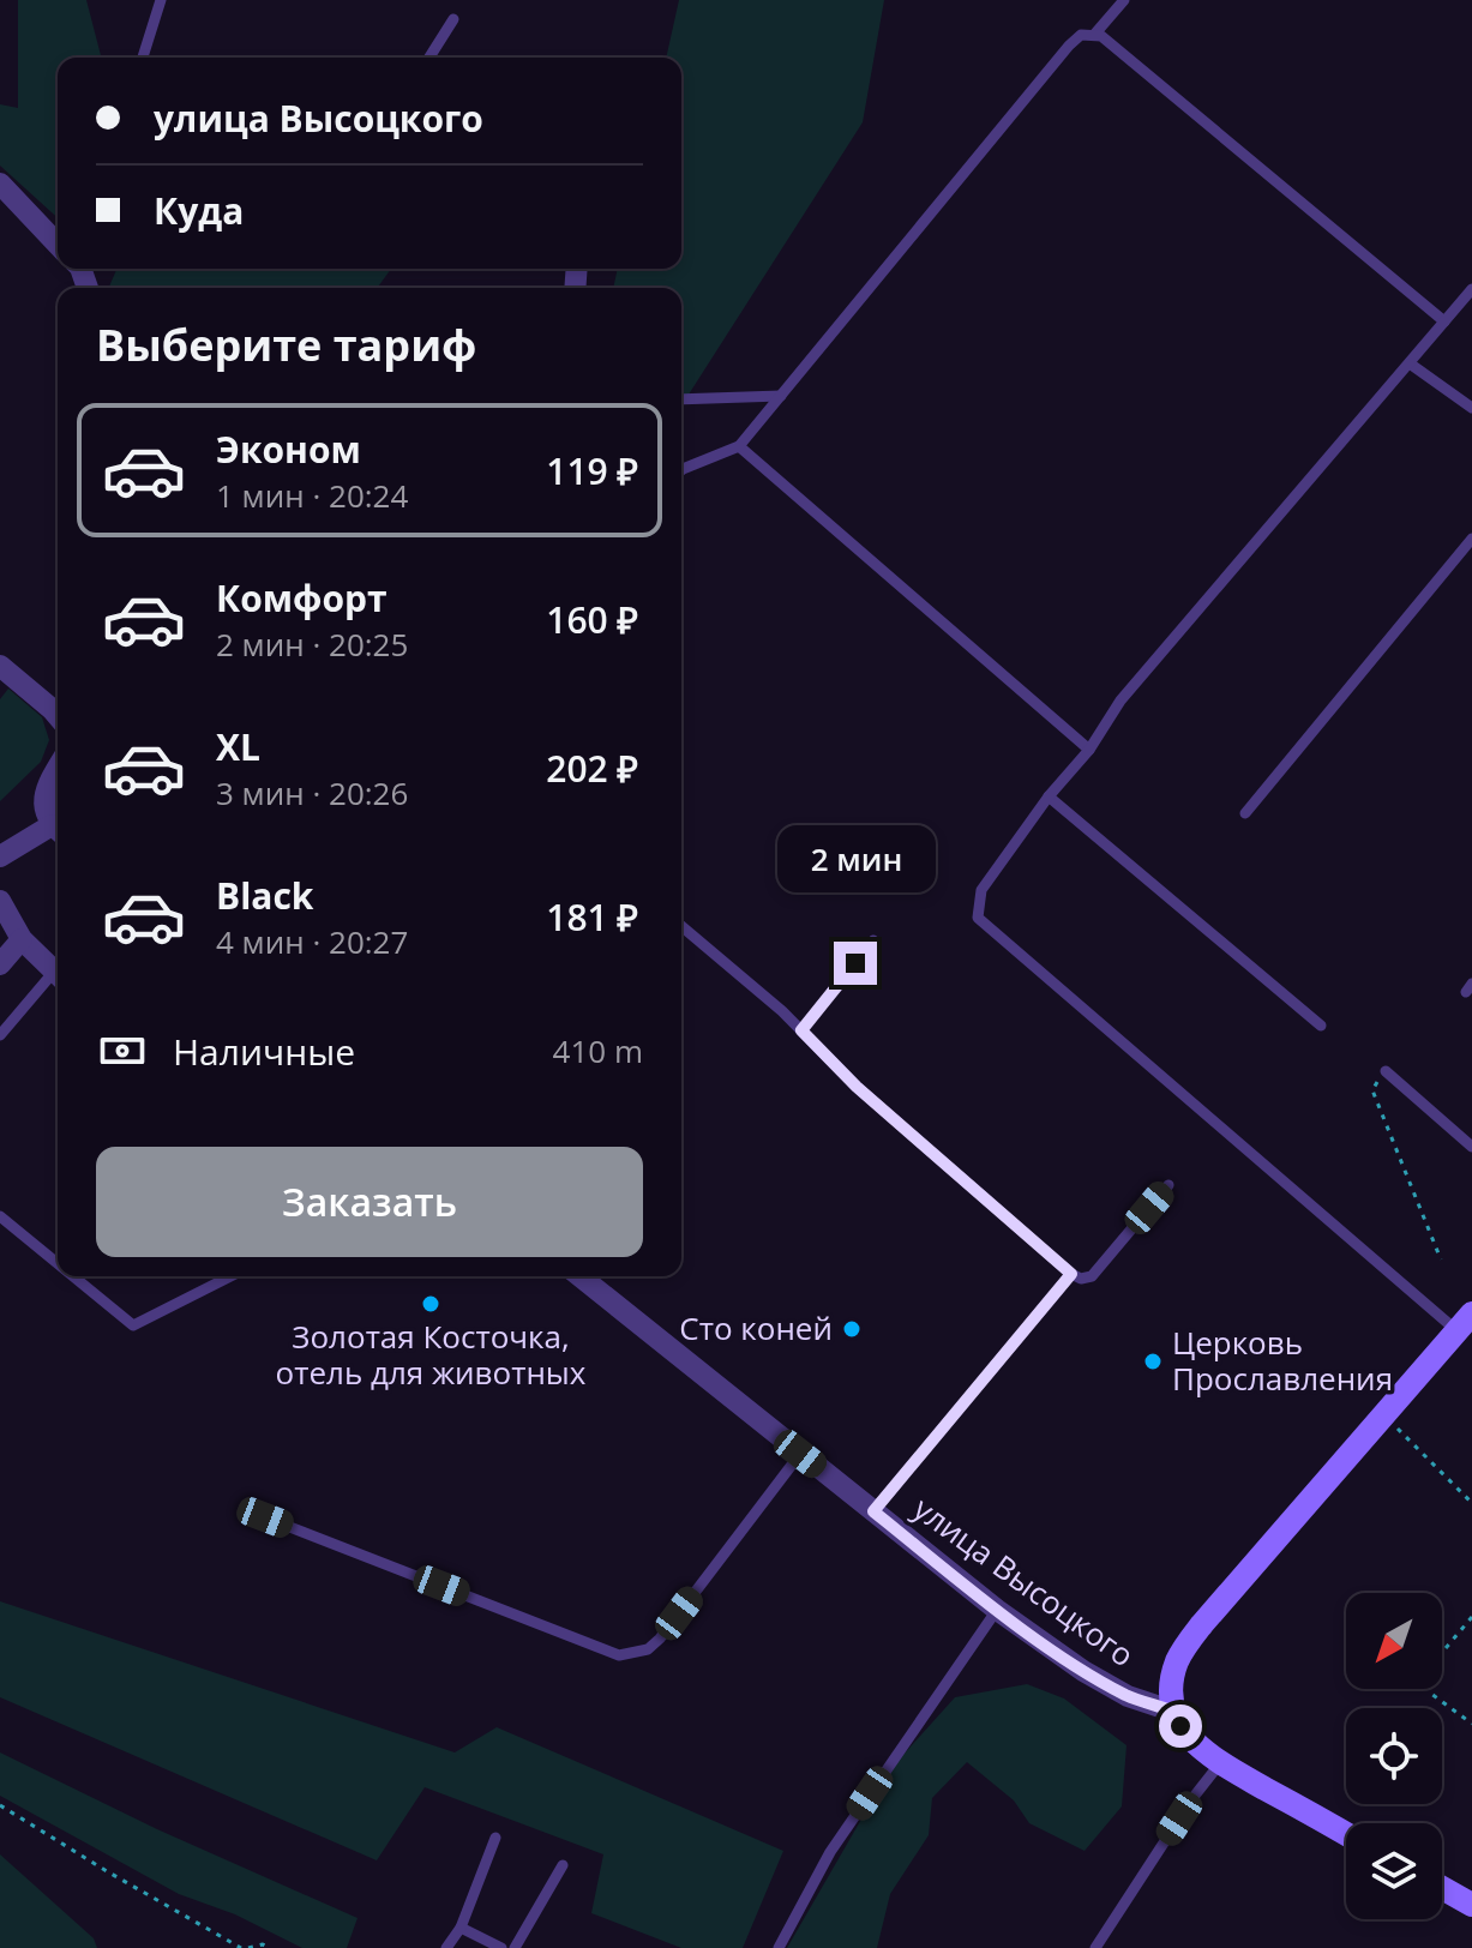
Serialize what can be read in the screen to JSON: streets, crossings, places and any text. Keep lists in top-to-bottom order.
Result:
{
  "streets": {
    "street": ["улица Высоцкого"]
  },
  "places": ["Золотая Косточка, отель для животных", "Сто коней", "Церковь Прославления"],
  "north": "bottom left",
  "page": {
    "banner": ["улица Высоцкого", "Куда"],
    "heading": "Выберите тариф",
    "list": [
      {
        "name": "Эконом",
        "note": "1 мин · 20:24",
        "value": "119 ₽"
      },
      {
        "name": "Комфорт",
        "note": "2 мин · 20:25",
        "value": "160 ₽"
      },
      {
        "name": "XL",
        "note": "3 мин · 20:26",
        "value": "202 ₽"
      },
      {
        "name": "Black",
        "note": "4 мин · 20:27",
        "value": "181 ₽"
      }
    ],
    "bubble": "2 мин",
    "pay": ["Наличные", "410 m"],
    "buttons": "Заказать"
  }
}
